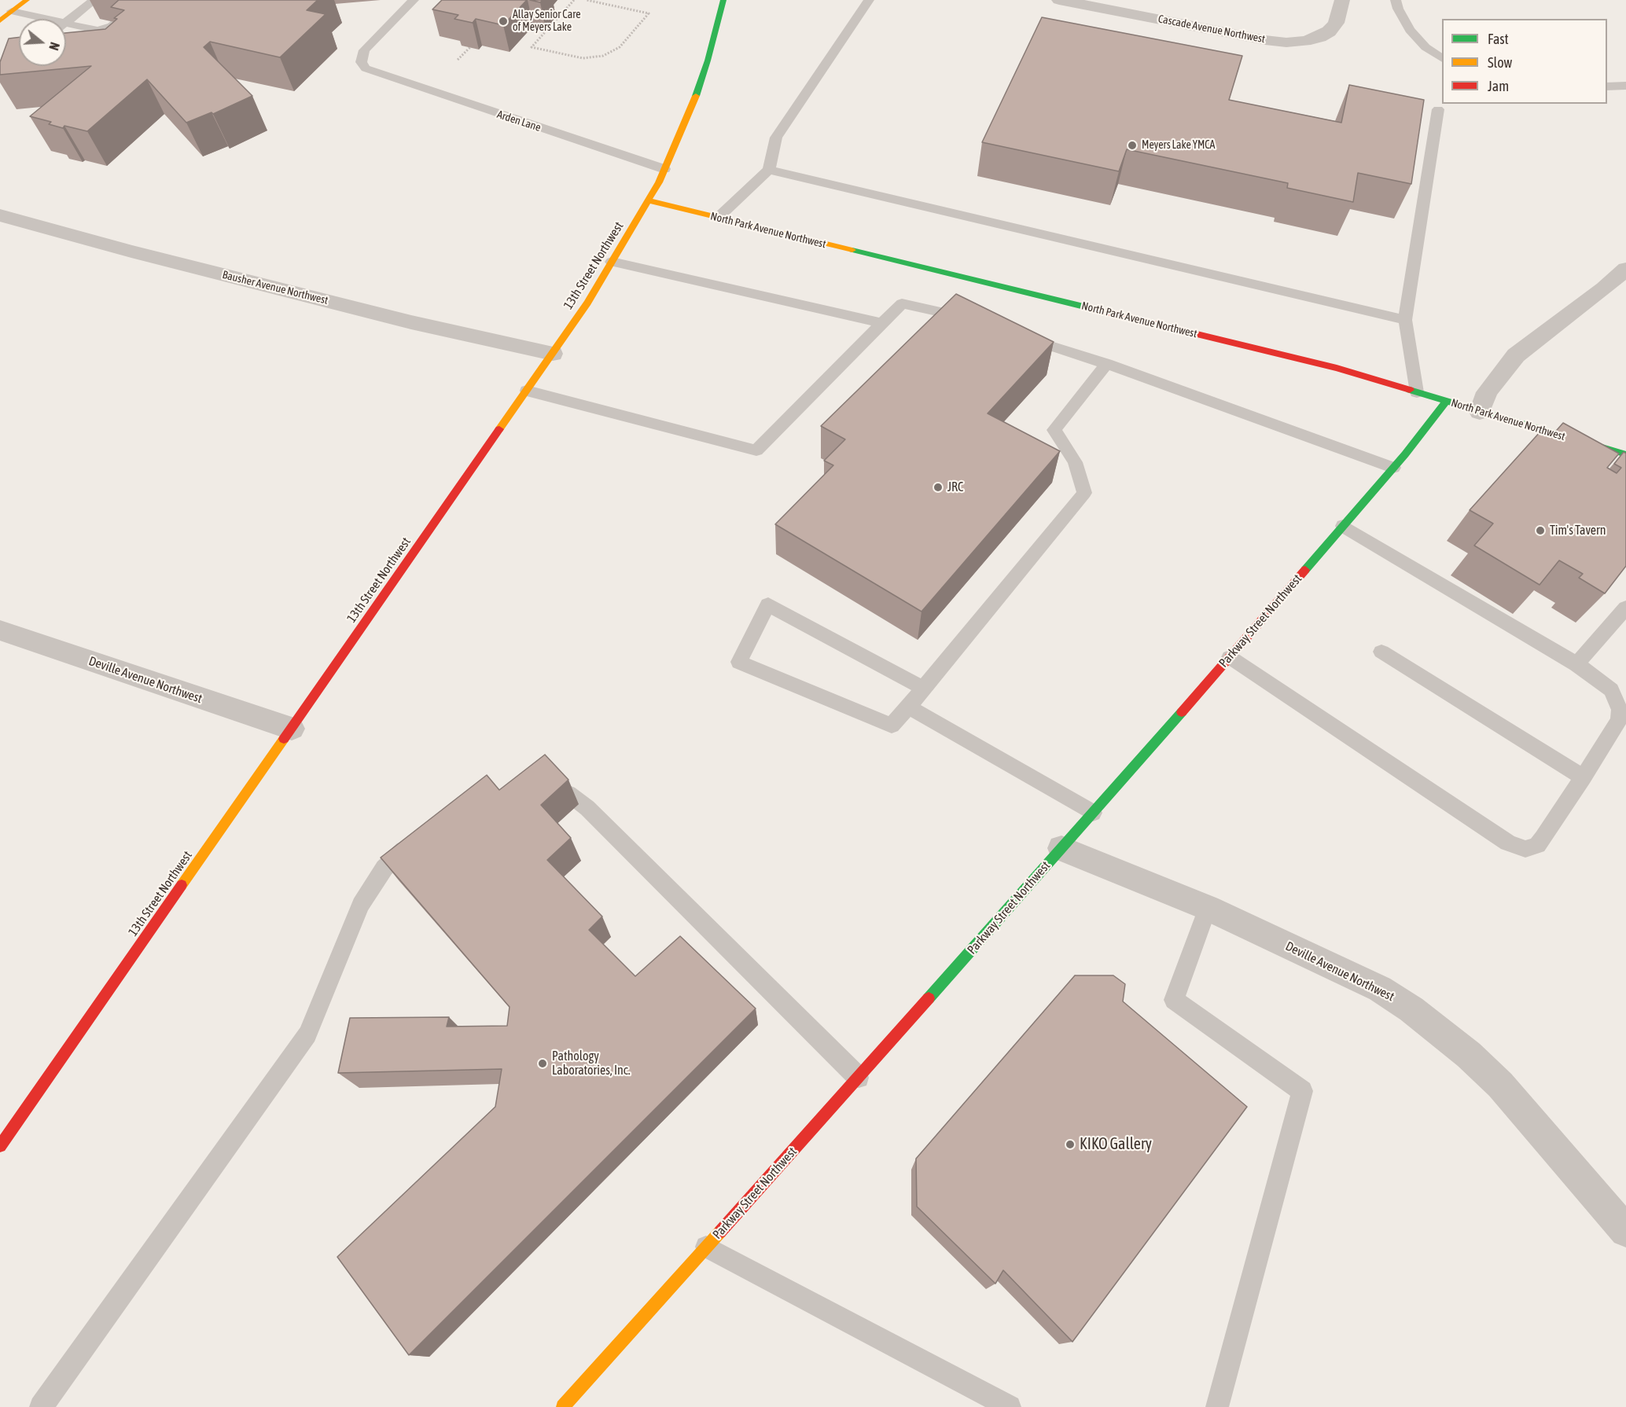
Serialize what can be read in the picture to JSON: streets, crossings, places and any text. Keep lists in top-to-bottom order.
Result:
{
  "streets": {
    "street": [
      "Cascade Avenue Northwest",
      "North Park Avenue Northwest",
      "13th Street Northwest",
      "Bausher Avenue Northwest",
      "Parkway Street Northwest",
      "Deville Avenue Northwest"
    ],
    "lane": ["Arden Lane"]
  },
  "crossings": [
    ["Arden Lane", "13th Street Northwest"],
    ["North Park Avenue Northwest", "13th Street Northwest"],
    ["North Park Avenue Northwest", "Parkway Street Northwest"],
    ["13th Street Northwest", "Bausher Avenue Northwest"],
    ["13th Street Northwest", "Deville Avenue Northwest"],
    ["Parkway Street Northwest", "Deville Avenue Northwest"]
  ],
  "places": [
    "Allay Senior Care of Meyers Lake",
    "Meyers Lake YMCA",
    "JRC",
    "Tim's Tavern",
    "Pathology Laboratories, Inc.",
    "KIKO Gallery"
  ],
  "legend": ["Fast", "Slow", "Jam"],
  "north": "right"
}
